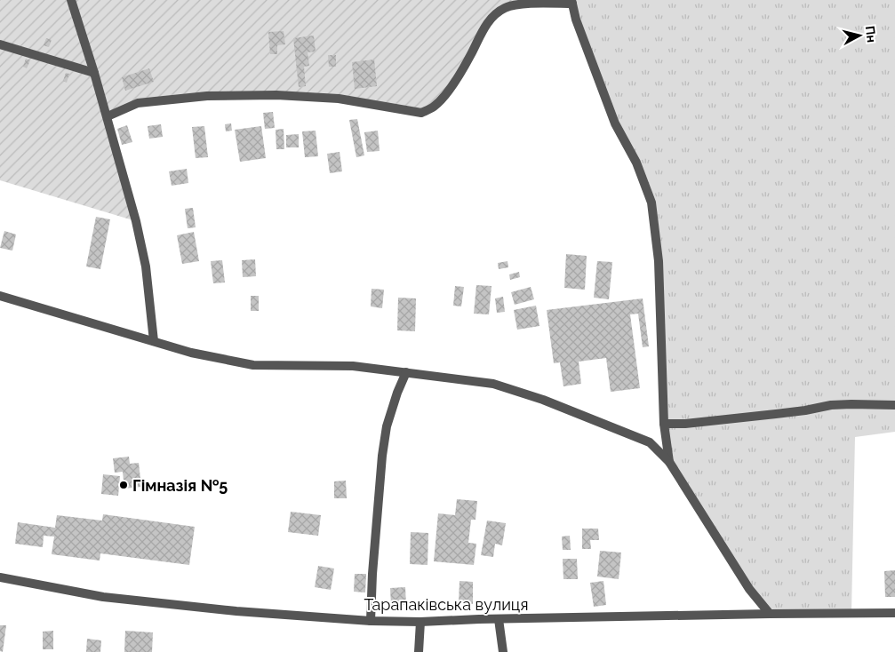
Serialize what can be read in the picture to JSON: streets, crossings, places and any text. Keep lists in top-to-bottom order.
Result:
{
  "streets": {
    "street": ["Тарапаківська вулиця"]
  },
  "places": ["Гімназія №5"],
  "north": "right"
}
